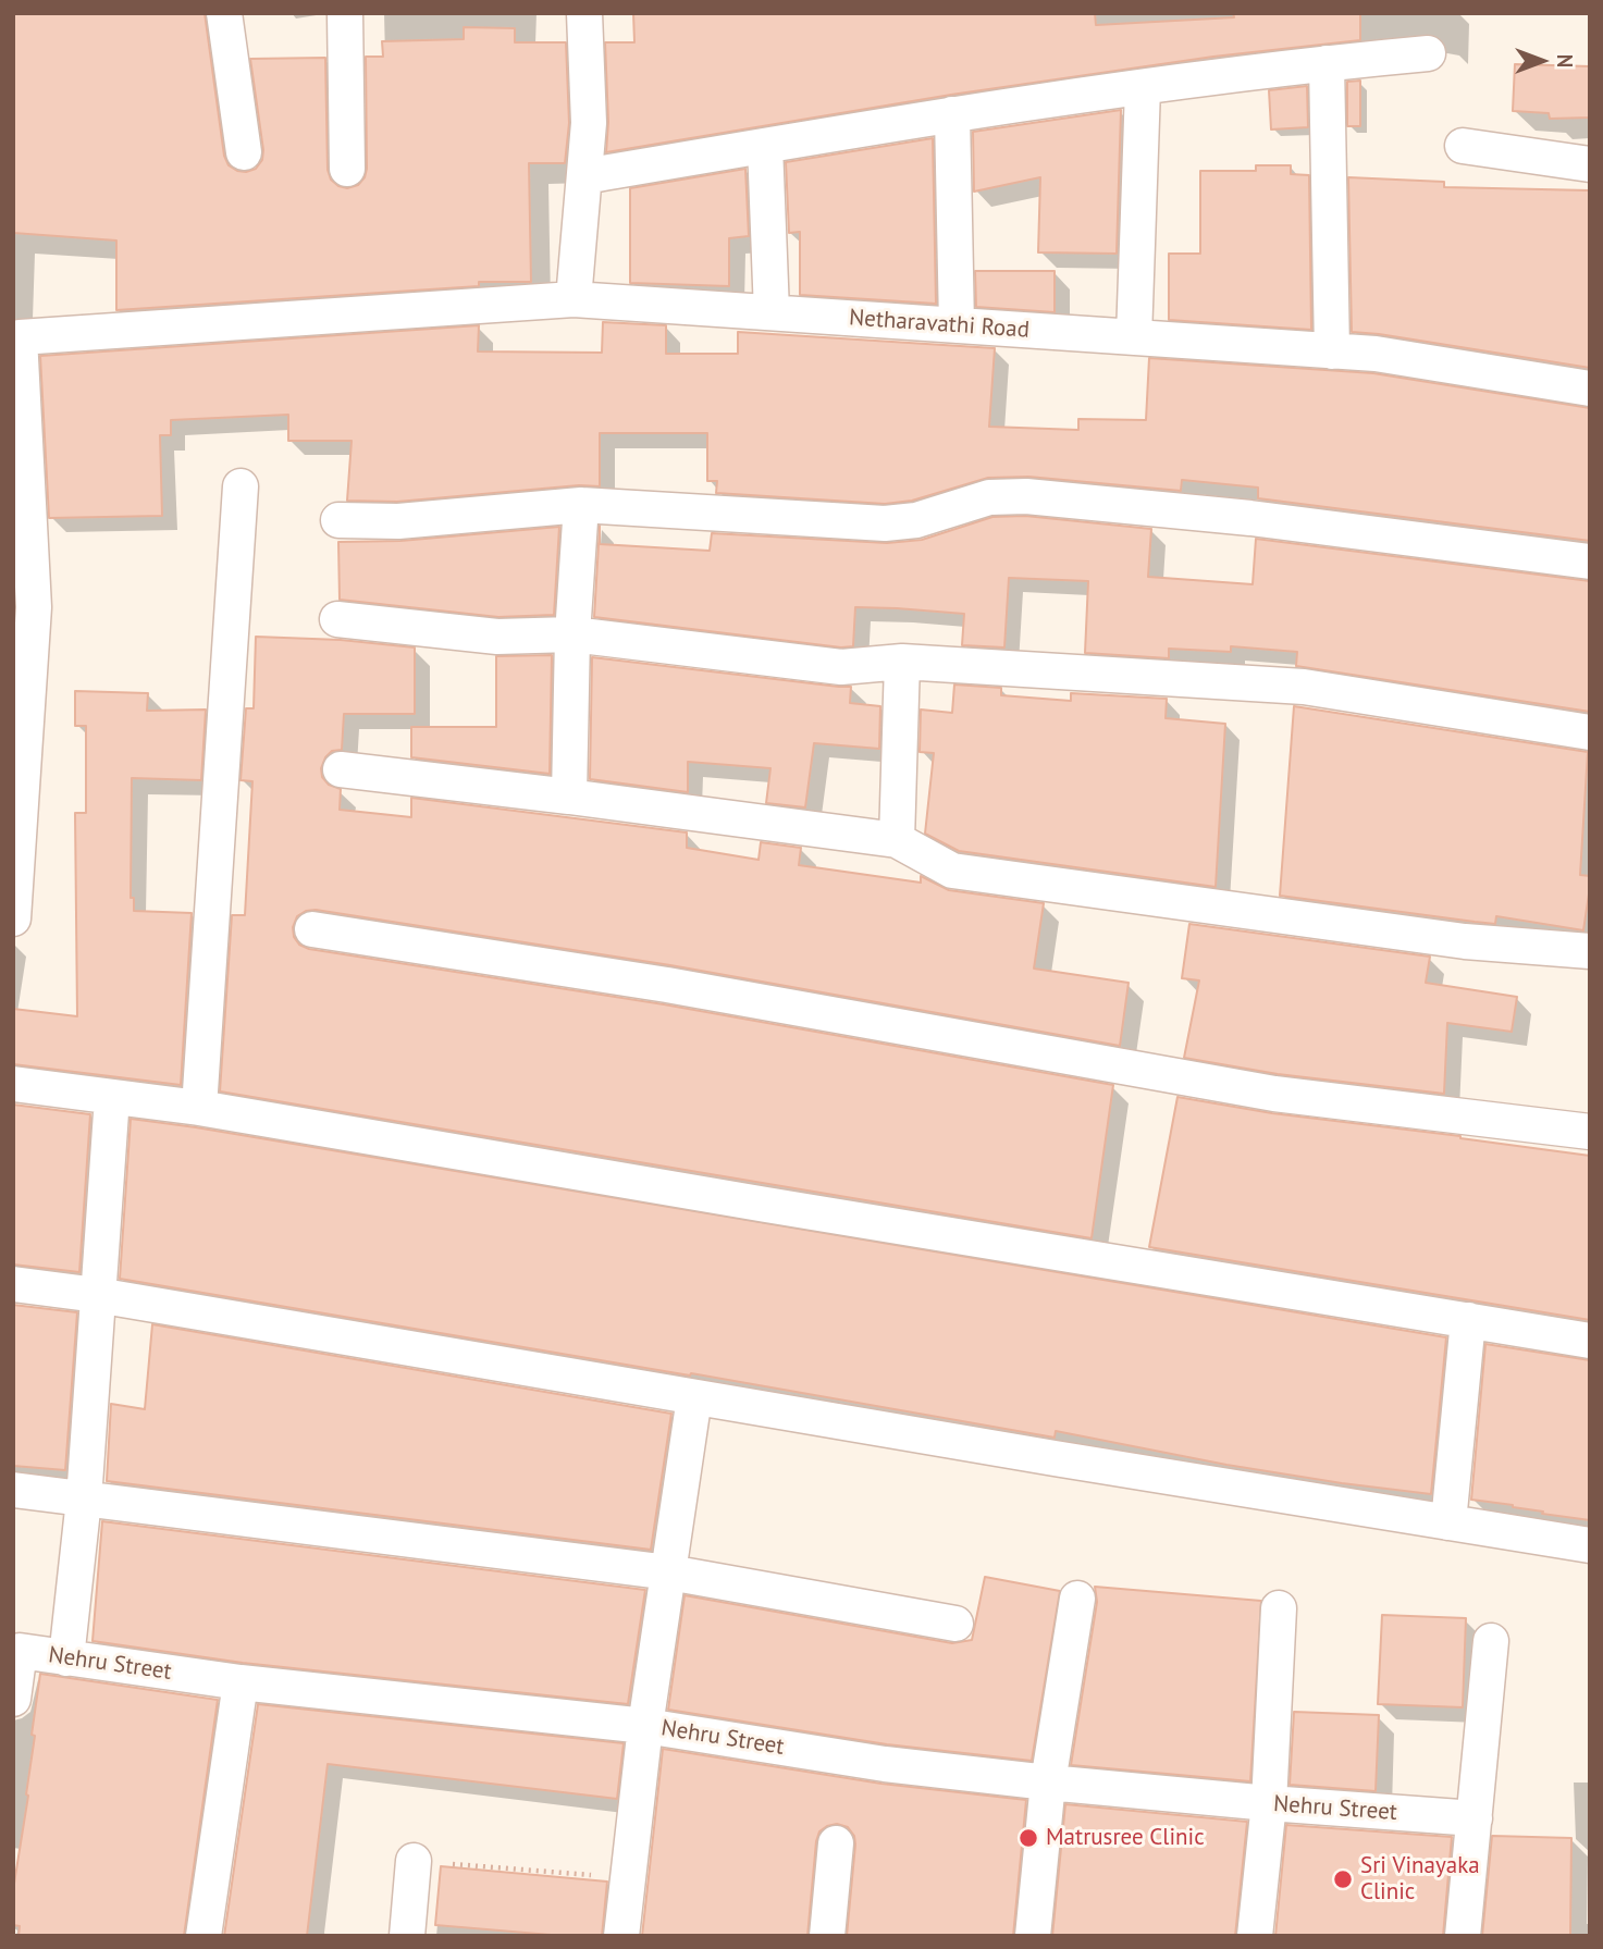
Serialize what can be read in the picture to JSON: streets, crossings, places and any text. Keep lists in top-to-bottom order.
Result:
{
  "streets": {
    "street": ["Netharavathi Road", "Nehru Street"]
  },
  "places": ["Matrusree Clinic", "Sri Vinayaka Clinic"],
  "north": "right"
}
